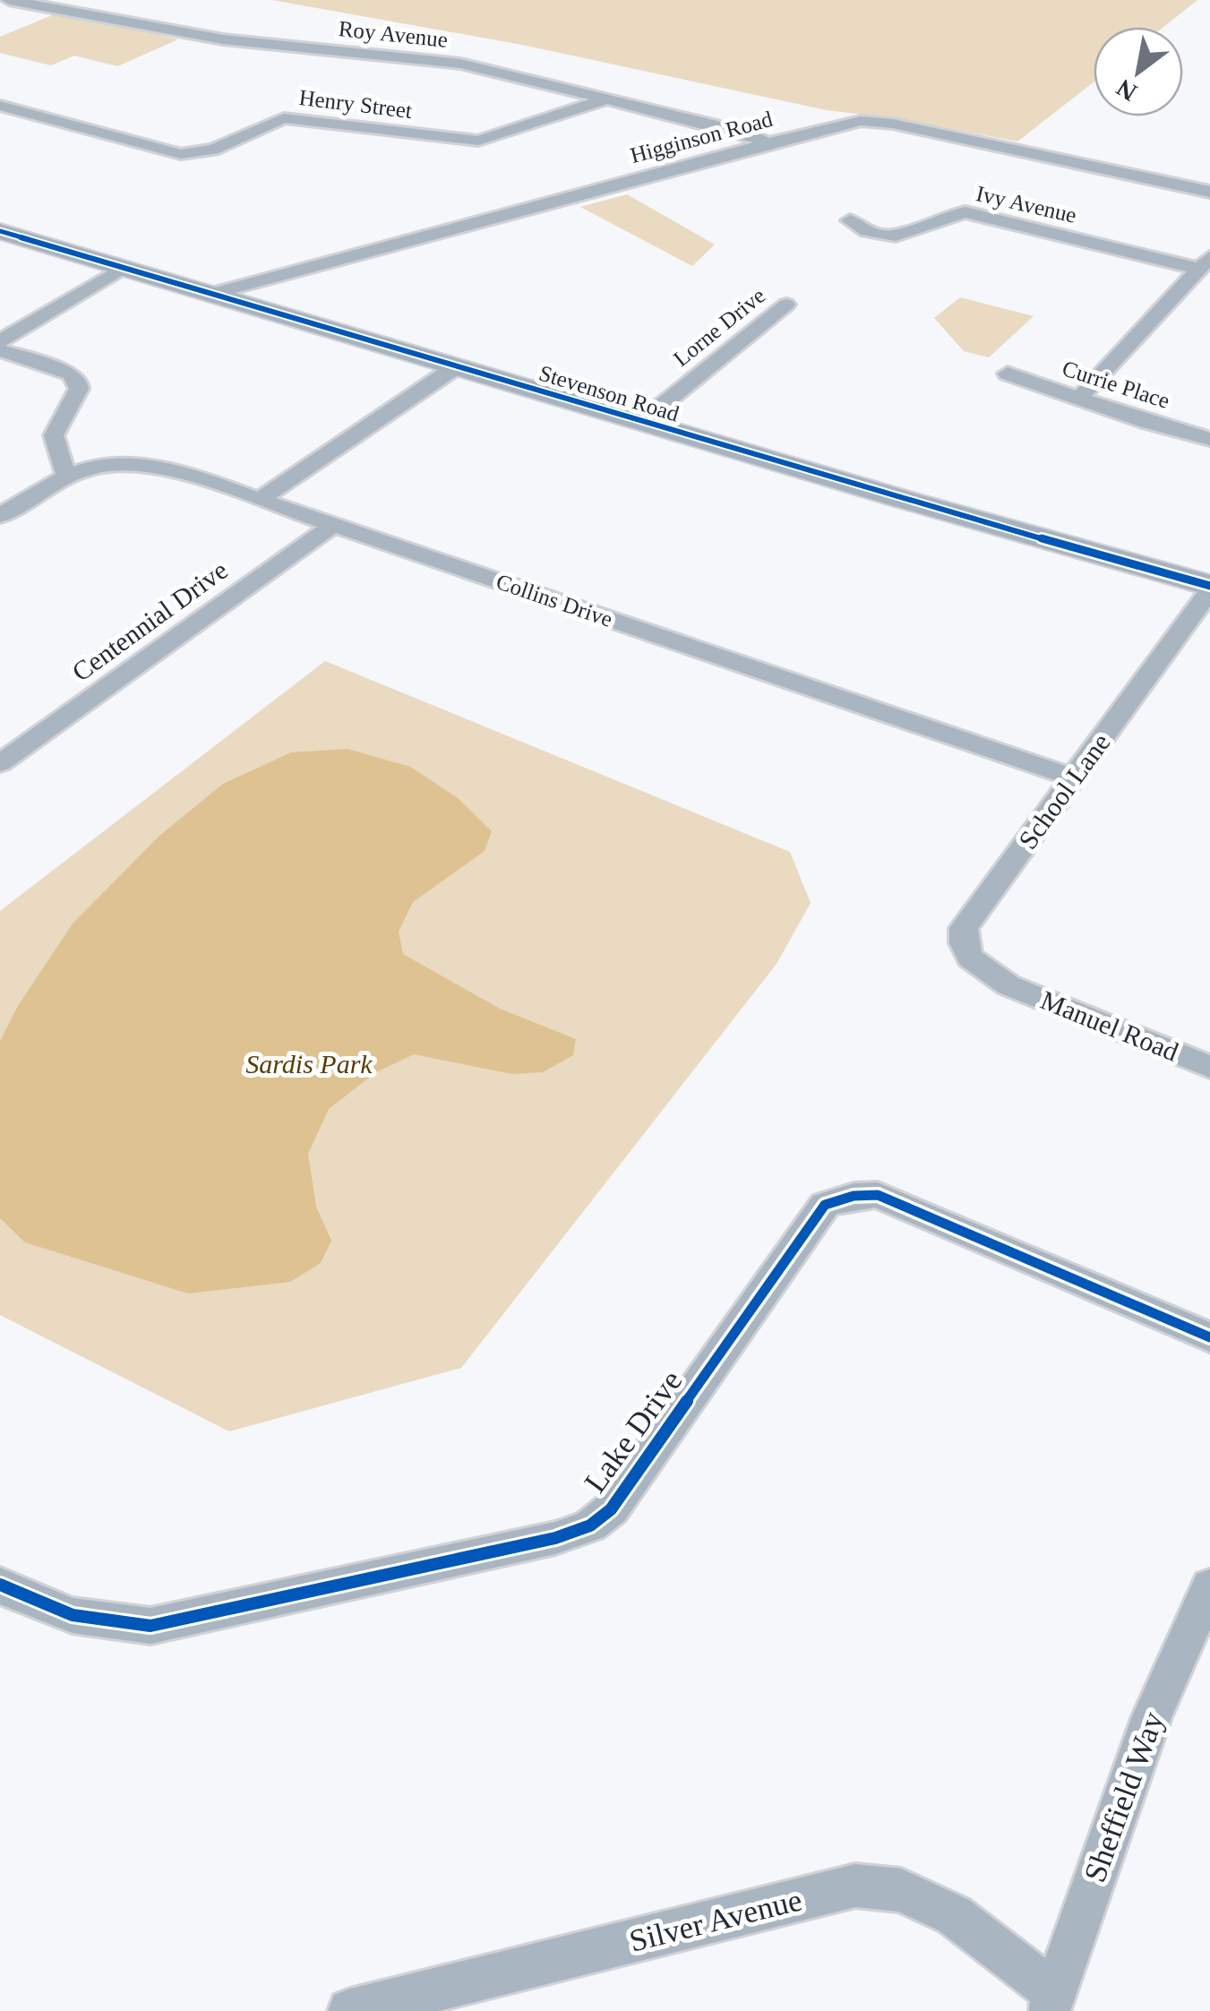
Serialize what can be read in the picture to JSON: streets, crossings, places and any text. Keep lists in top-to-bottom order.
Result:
{
  "streets": {
    "street": [
      "Roy Avenue",
      "Henry Street",
      "Higginson Road",
      "Ivy Avenue",
      "Lorne Drive",
      "Currie Place",
      "Stevenson Road",
      "Collins Drive",
      "Centennial Drive",
      "School Lane",
      "Manuel Road",
      "Lake Drive",
      "Sheffield Way",
      "Silver Avenue"
    ]
  },
  "crossings": [
    ["Roy Avenue", "Henry Street"],
    ["Roy Avenue", "Higginson Road"],
    ["Higginson Road", "Stevenson Road"],
    ["Lorne Drive", "Stevenson Road"],
    ["Stevenson Road", "School Lane"],
    ["Collins Drive", "Centennial Drive"],
    ["Collins Drive", "School Lane"],
    ["School Lane", "Manuel Road"],
    ["Sheffield Way", "Silver Avenue"]
  ],
  "parks": ["Sardis Park"],
  "north": "bottom left"
}
